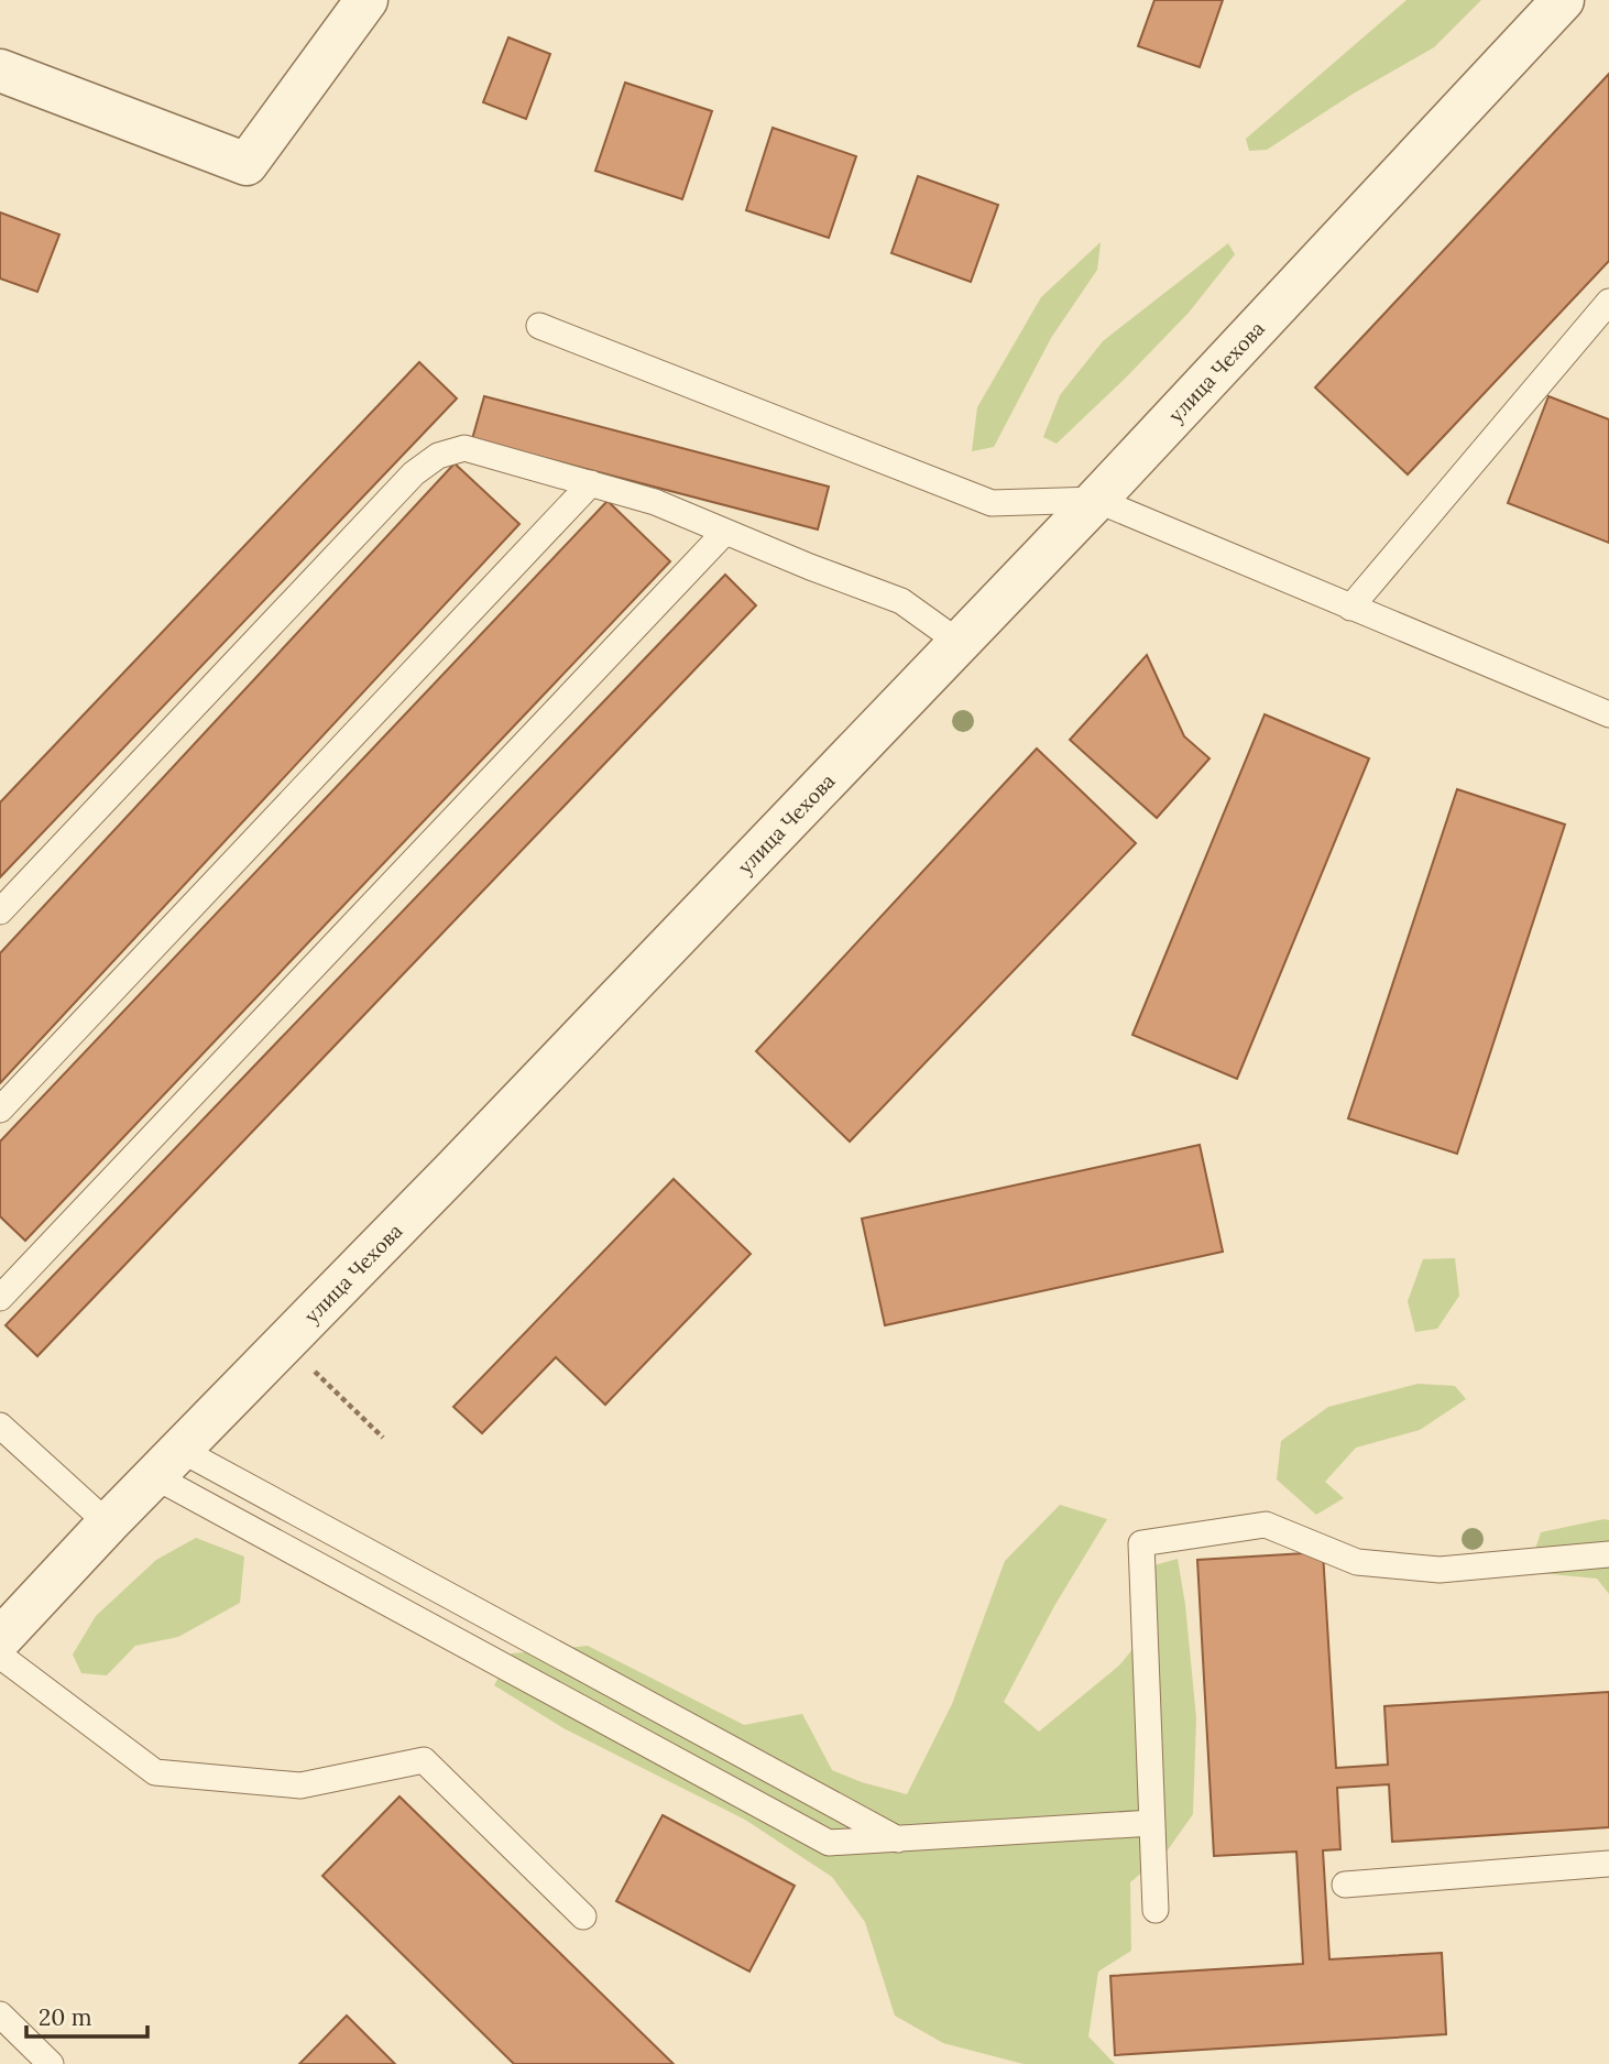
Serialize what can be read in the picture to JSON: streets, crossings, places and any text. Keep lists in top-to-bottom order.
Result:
{
  "streets": {
    "street": ["улица Чехова"]
  },
  "scale_bar": "20 m"
}
